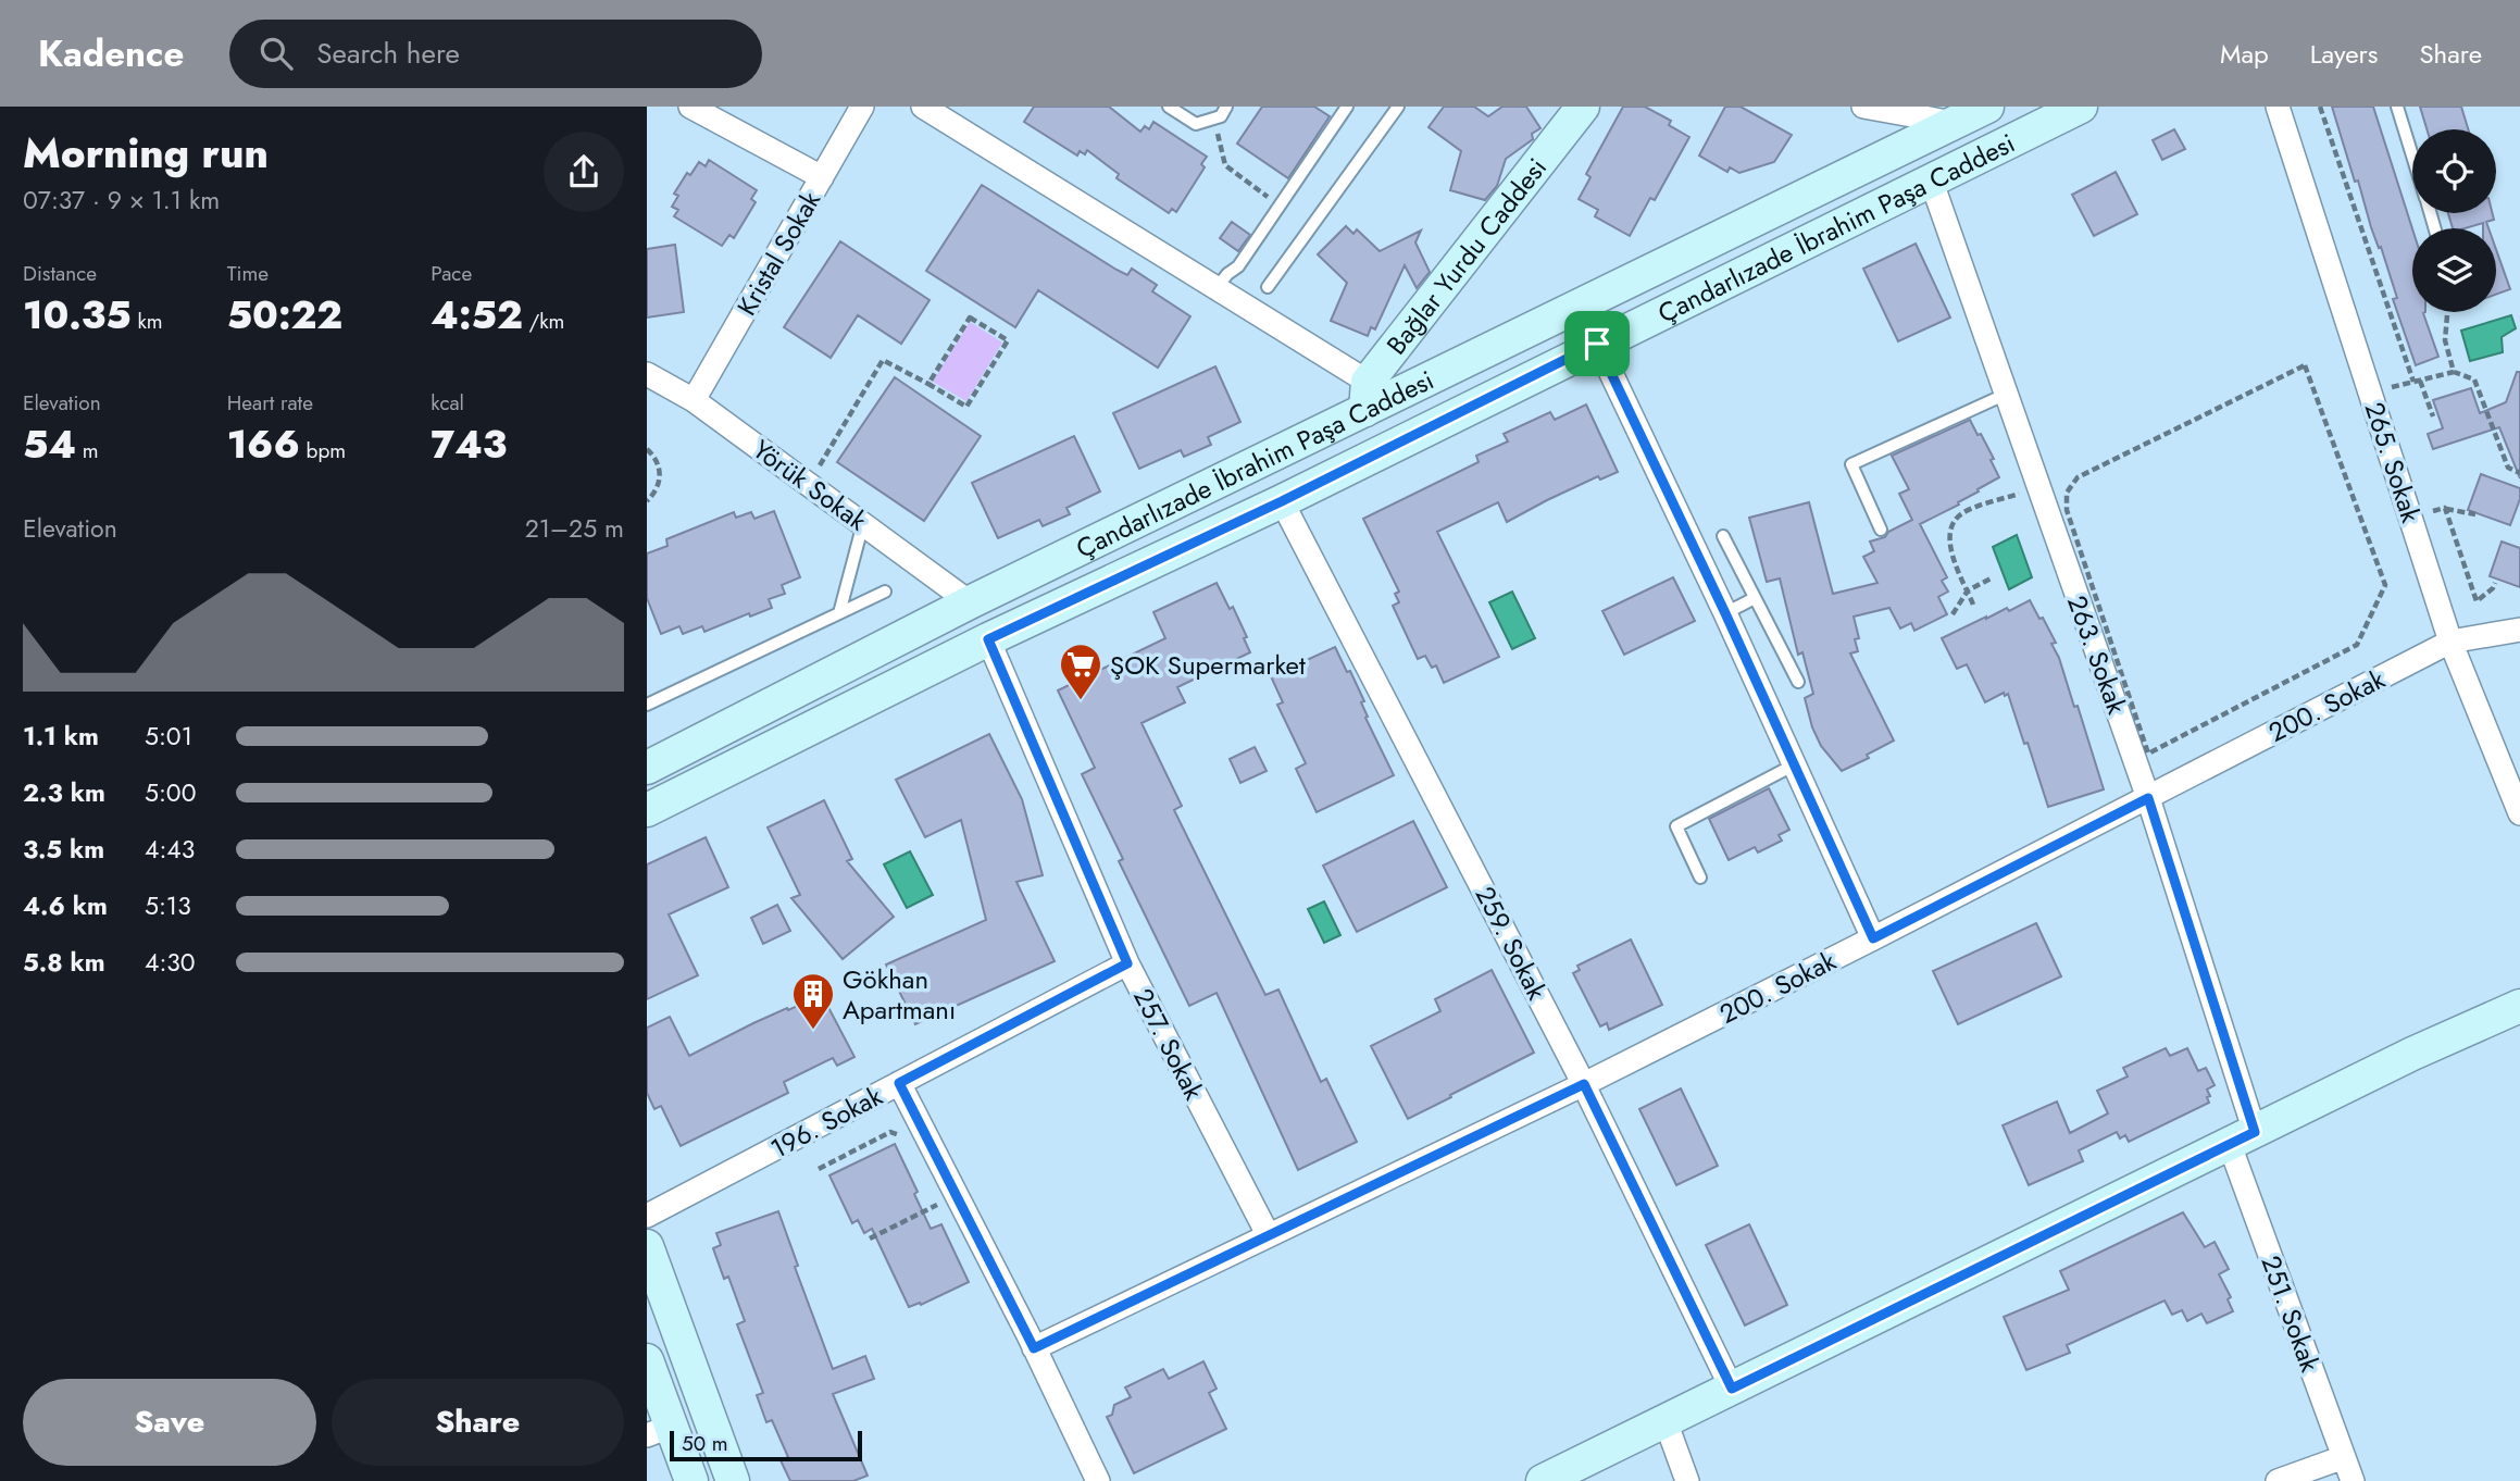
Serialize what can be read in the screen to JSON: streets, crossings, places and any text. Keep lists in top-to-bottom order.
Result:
{
  "streets": {
    "main road": ["Çandarlızade İbrahim Paşa Caddesi", "Bağlar Yurdu Caddesi"],
    "street": [
      "Kristal Sokak",
      "265. Sokak",
      "Yörük Sokak",
      "263. Sokak",
      "200. Sokak",
      "259. Sokak",
      "257. Sokak",
      "196. Sokak",
      "251. Sokak"
    ]
  },
  "crossings": [
    ["Çandarlızade İbrahim Paşa Caddesi", "Bağlar Yurdu Caddesi"],
    ["Çandarlızade İbrahim Paşa Caddesi", "Yörük Sokak"],
    ["Çandarlızade İbrahim Paşa Caddesi", "263. Sokak"],
    ["Çandarlızade İbrahim Paşa Caddesi", "259. Sokak"],
    ["Çandarlızade İbrahim Paşa Caddesi", "257. Sokak"],
    ["Kristal Sokak", "Yörük Sokak"],
    ["265. Sokak", "200. Sokak"],
    ["263. Sokak", "200. Sokak"],
    ["263. Sokak", "251. Sokak"],
    ["200. Sokak", "259. Sokak"],
    ["200. Sokak", "257. Sokak"],
    ["257. Sokak", "196. Sokak"]
  ],
  "places": {
    "supermarket": ["ŞOK Supermarket"],
    "building": ["Gökhan Apartmanı"]
  },
  "scale_bar": "50 m",
  "page": {
    "header": "Kadence",
    "search": "Search here",
    "nav": ["Map", "Layers", "Share"],
    "heading": ["Morning run", "07:37 · 9 × 1.1 km"],
    "stats": [
      ["Distance", "10.35 km"],
      ["Time", "50:22"],
      ["Pace", "4:52 /km"],
      ["Elevation", "54 m"],
      ["Heart rate", "166 bpm"],
      ["kcal", "743"]
    ],
    "chart": ["Elevation", "21–25 m"],
    "list": [
      {
        "name": "1.1 km",
        "note": "5:01"
      },
      {
        "name": "2.3 km",
        "note": "5:00"
      },
      {
        "name": "3.5 km",
        "note": "4:43"
      },
      {
        "name": "4.6 km",
        "note": "5:13"
      },
      {
        "name": "5.8 km",
        "note": "4:30"
      }
    ],
    "buttons": ["Save", "Share"],
    "scale": "50 m"
  }
}
